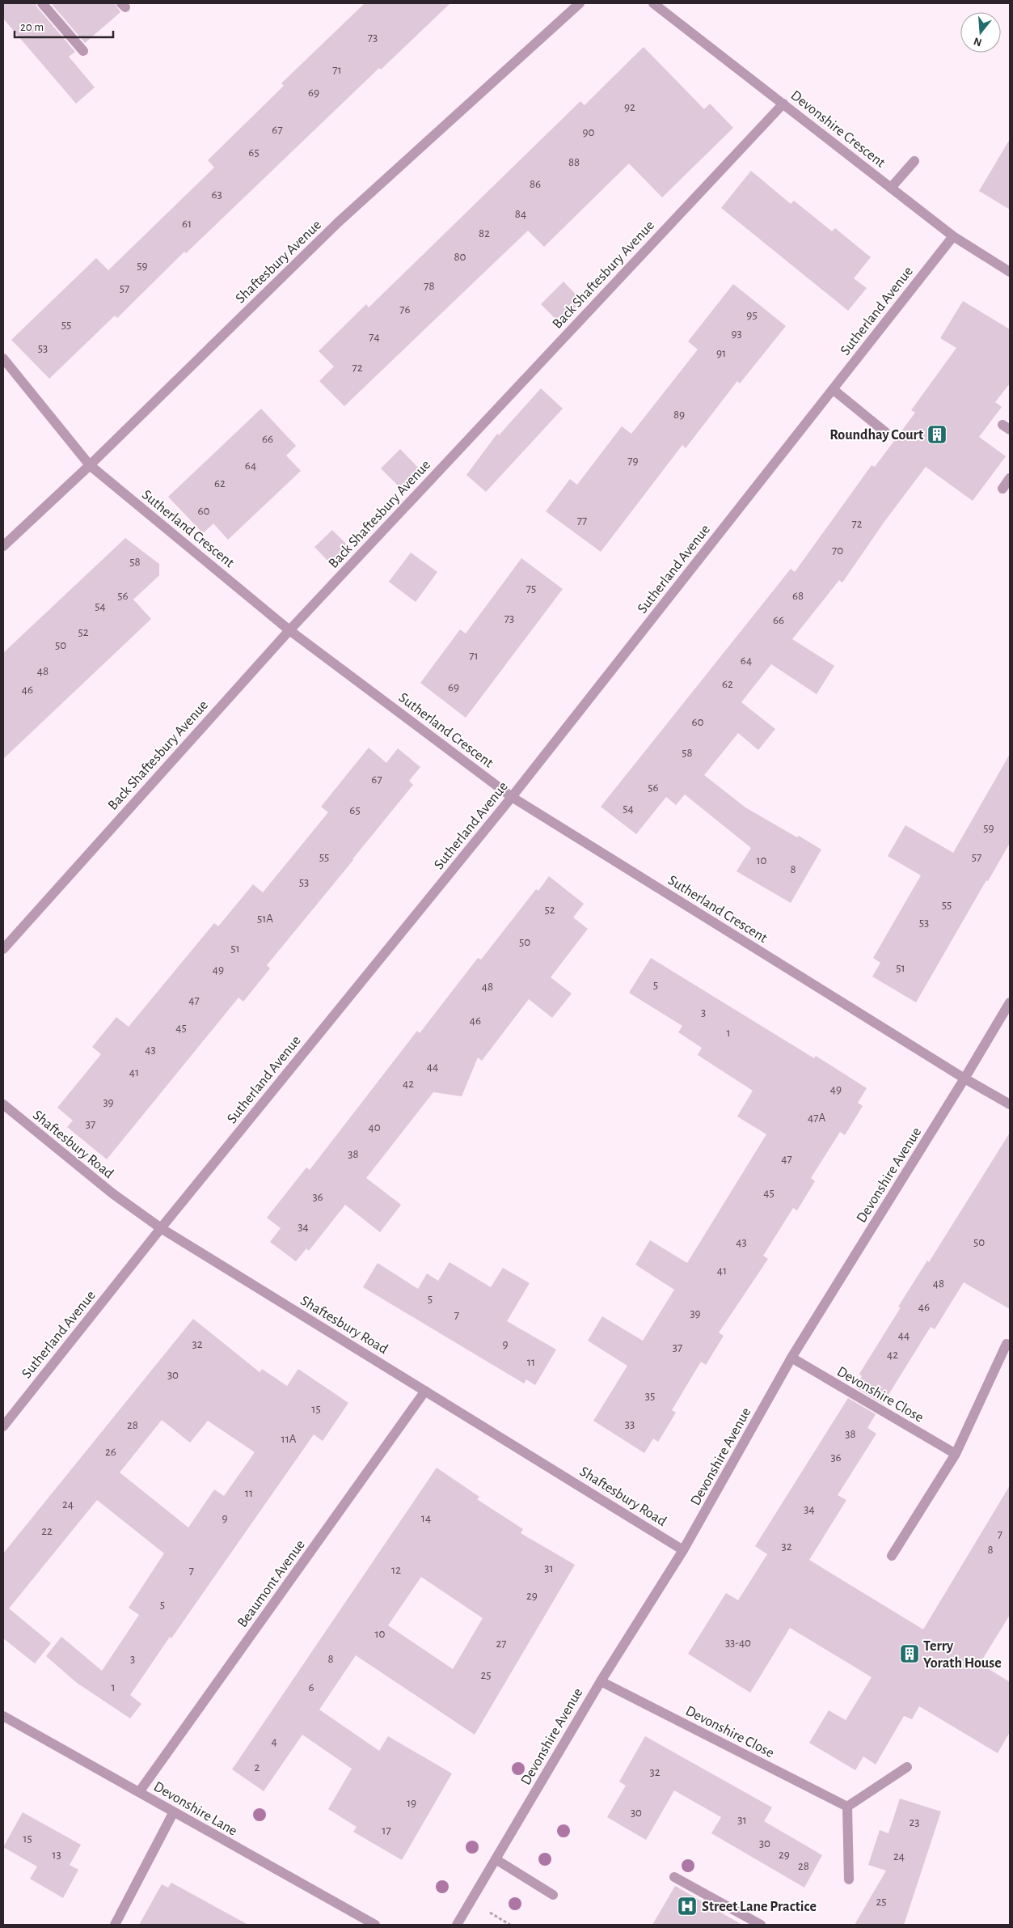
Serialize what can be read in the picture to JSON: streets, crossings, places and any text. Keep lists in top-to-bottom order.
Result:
{
  "streets": {
    "street": [
      "Devonshire Crescent",
      "Shaftesbury Avenue",
      "Back Shaftesbury Avenue",
      "Sutherland Avenue",
      "Sutherland Crescent",
      "Shaftesbury Road",
      "Devonshire Avenue",
      "Devonshire Close",
      "Beaumont Avenue",
      "Devonshire Lane"
    ]
  },
  "crossings": [
    ["Devonshire Crescent", "Back Shaftesbury Avenue"],
    ["Devonshire Crescent", "Sutherland Avenue"],
    ["Shaftesbury Avenue", "Sutherland Crescent"],
    ["Back Shaftesbury Avenue", "Sutherland Crescent"],
    ["Sutherland Avenue", "Sutherland Crescent"],
    ["Sutherland Avenue", "Shaftesbury Road"],
    ["Sutherland Crescent", "Devonshire Avenue"],
    ["Shaftesbury Road", "Devonshire Avenue"],
    ["Shaftesbury Road", "Beaumont Avenue"],
    ["Devonshire Avenue", "Devonshire Close"],
    ["Beaumont Avenue", "Devonshire Lane"]
  ],
  "places": {
    "building": ["Roundhay Court", "Terry Yorath House"],
    "hospital": ["Street Lane Practice"]
  },
  "house_numbers": [
    "73",
    "71",
    "69",
    "92",
    "67",
    "90",
    "65",
    "88",
    "86",
    "63",
    "84",
    "61",
    "82",
    "80",
    "59",
    "78",
    "57",
    "76",
    "95",
    "55",
    "93",
    "74",
    "53",
    "91",
    "72",
    "89",
    "66",
    "79",
    "64",
    "62",
    "60",
    "77",
    "72",
    "70",
    "58",
    "75",
    "56",
    "68",
    "54",
    "73",
    "66",
    "52",
    "50",
    "71",
    "64",
    "48",
    "62",
    "69",
    "46",
    "60",
    "58",
    "67",
    "56",
    "54",
    "65",
    "59",
    "55",
    "57",
    "10",
    "8",
    "53",
    "55",
    "52",
    "51A",
    "53",
    "50",
    "51",
    "51",
    "49",
    "5",
    "48",
    "47",
    "3",
    "46",
    "45",
    "1",
    "43",
    "44",
    "41",
    "42",
    "49",
    "39",
    "47A",
    "37",
    "40",
    "38",
    "47",
    "45",
    "36",
    "34",
    "43",
    "50",
    "41",
    "48",
    "5",
    "46",
    "39",
    "7",
    "44",
    "32",
    "9",
    "37",
    "42",
    "11",
    "30",
    "35",
    "15",
    "33",
    "28",
    "38",
    "11A",
    "26",
    "36",
    "11",
    "24",
    "34",
    "9",
    "14",
    "22",
    "7",
    "32",
    "8",
    "31",
    "12",
    "7",
    "29",
    "5",
    "10",
    "33-40",
    "27",
    "3",
    "8",
    "25",
    "1",
    "6",
    "4",
    "2",
    "32",
    "19",
    "30",
    "31",
    "23",
    "17",
    "15",
    "30",
    "13",
    "29",
    "24",
    "28",
    "25"
  ],
  "scale_bar": "20 m",
  "north": "bottom"
}
